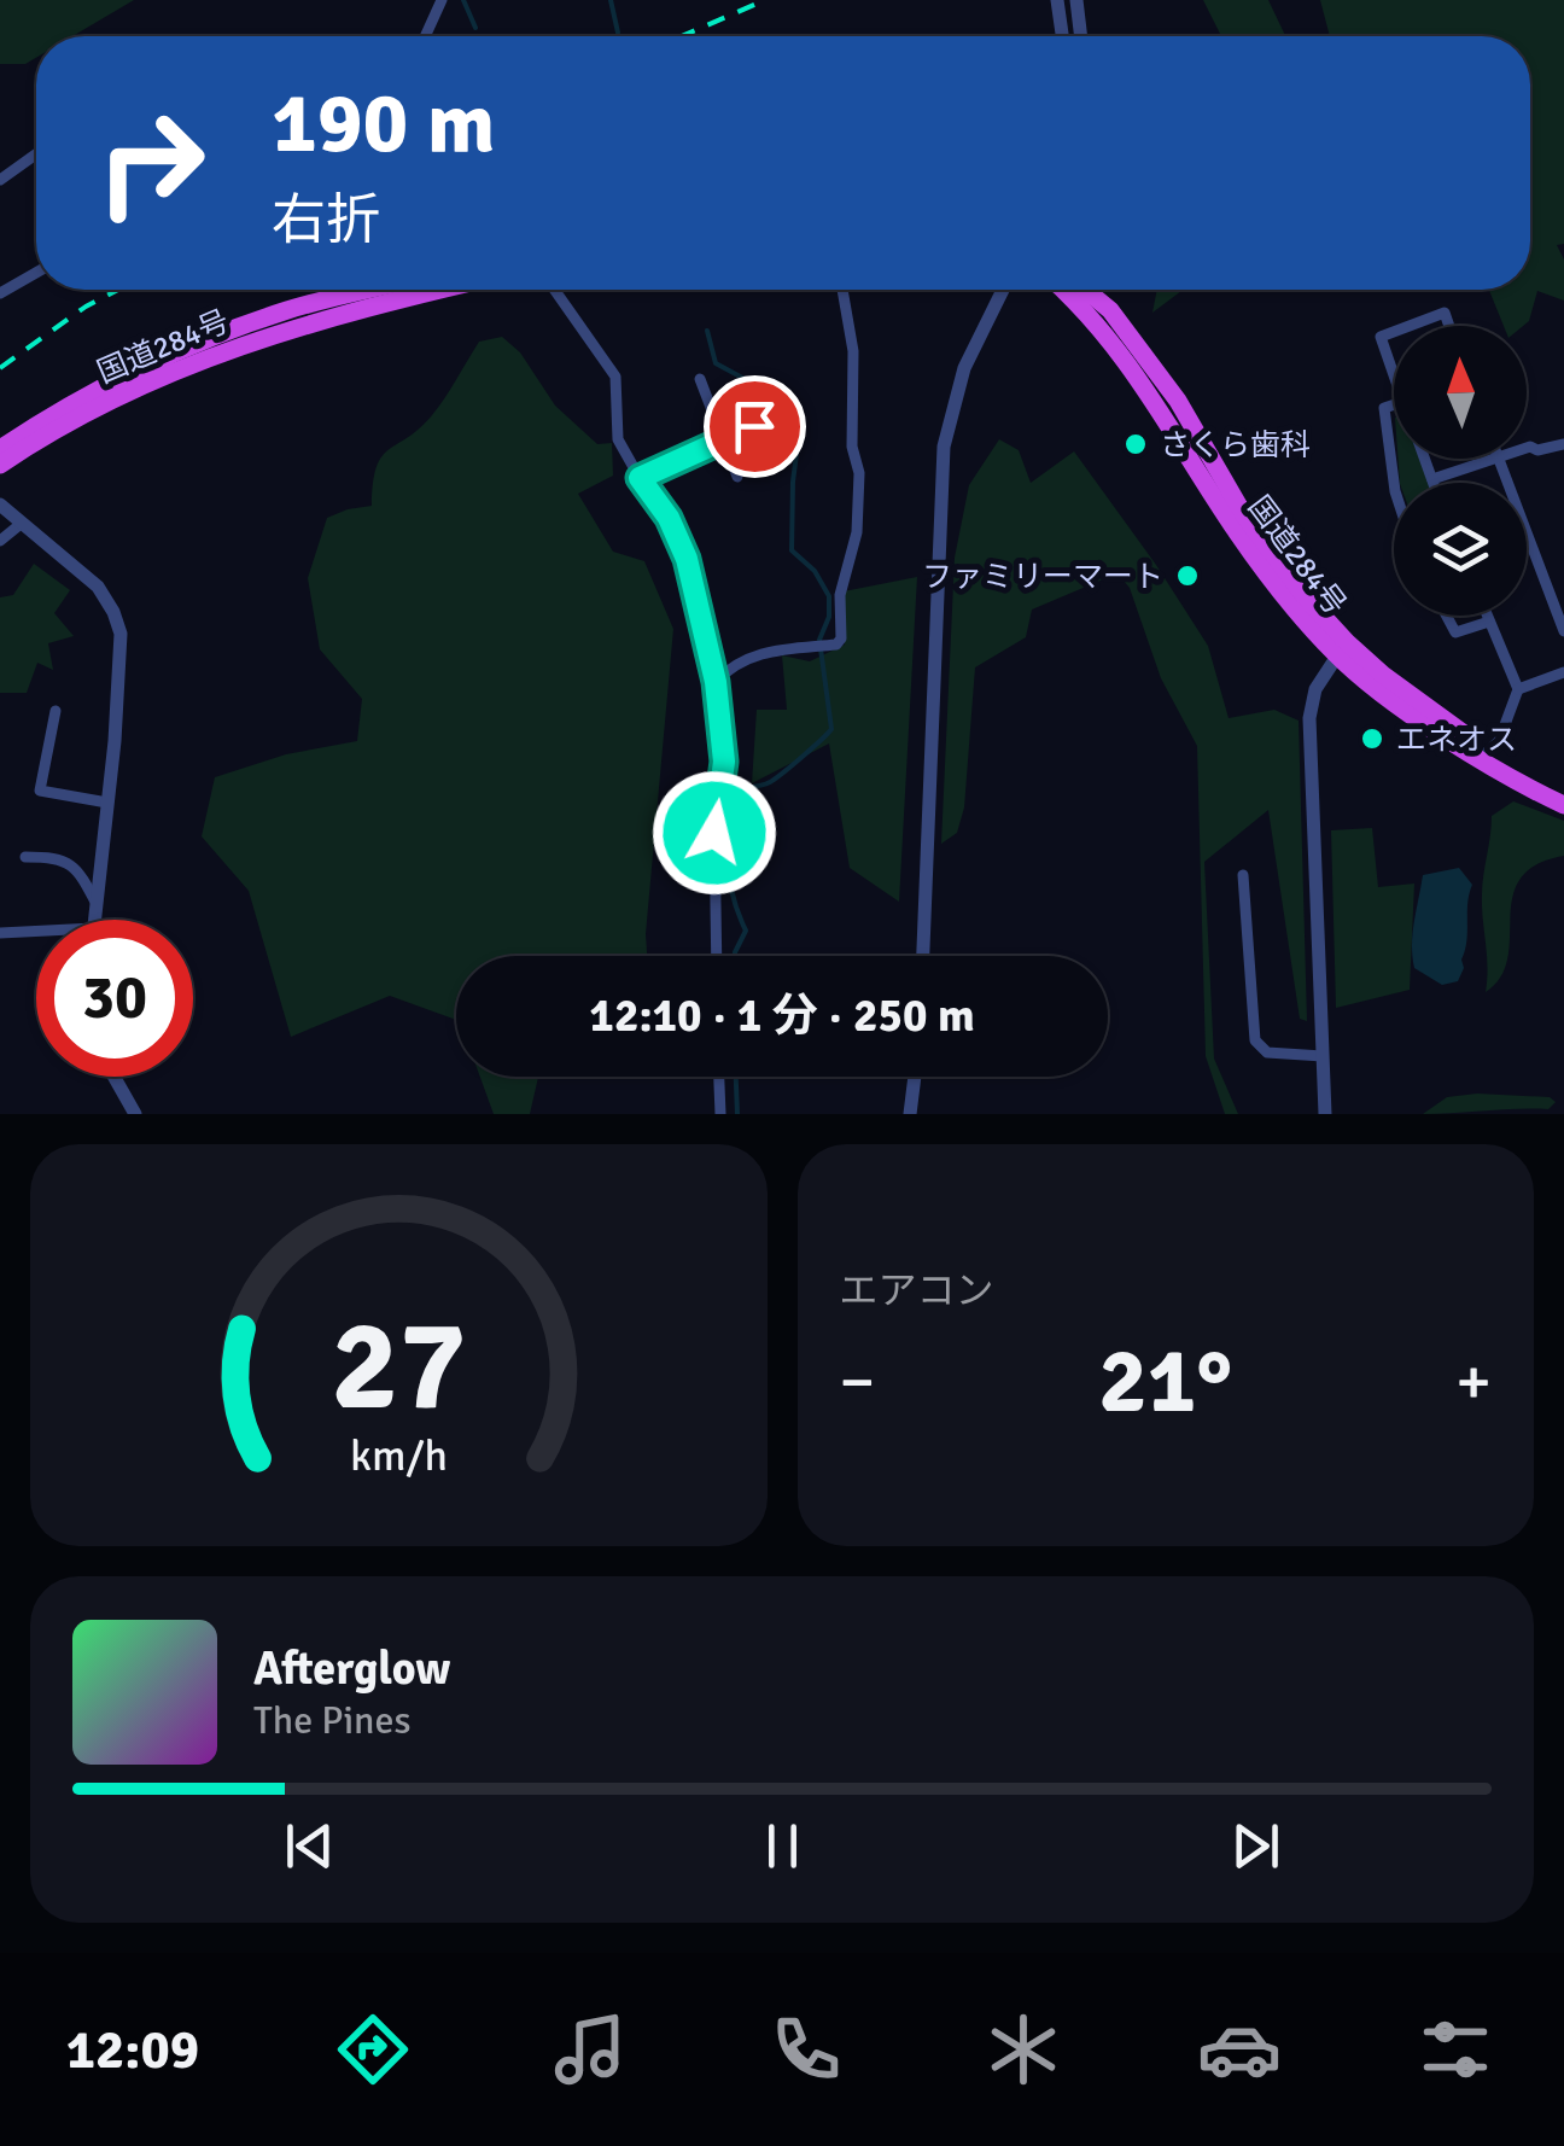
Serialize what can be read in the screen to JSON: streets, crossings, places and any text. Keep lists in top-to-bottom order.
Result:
{
  "streets": {
    "highway": ["国道284号"]
  },
  "places": ["さくら歯科", "ファミリーマート", "エネオス"],
  "north": "top",
  "page": {
    "turn": ["190 m", "右折"],
    "limit": "30",
    "trip": "12:10 · 1 分 · 250 m",
    "tile": "エアコン",
    "heat": ["−", "21°", "+"],
    "song": ["Afterglow", "The Pines"],
    "tabs": "12:09",
    "gauge": ["27", "km/h"]
  }
}
